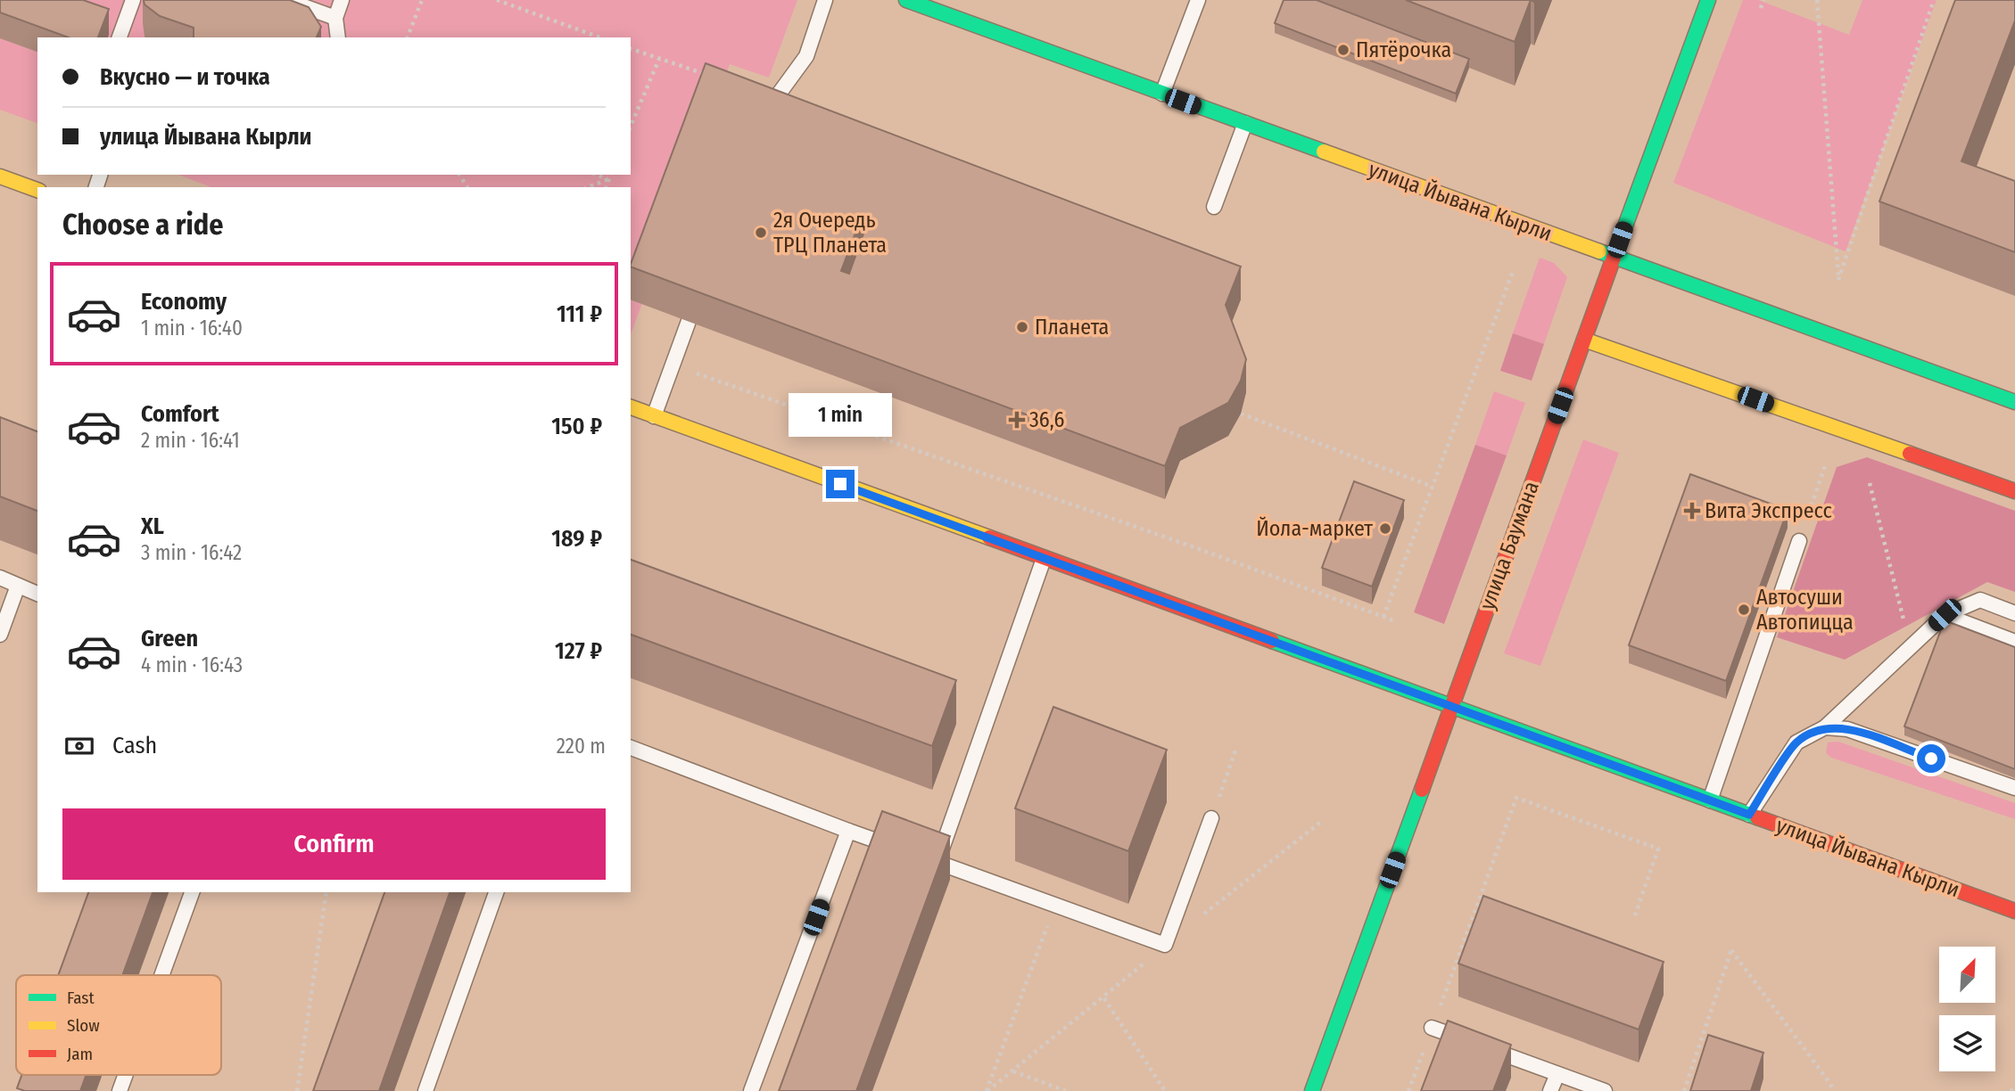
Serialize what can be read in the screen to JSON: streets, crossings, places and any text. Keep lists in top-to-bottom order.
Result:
{
  "streets": {
    "main road": ["улица Йывана Кырли", "улица Баумана"]
  },
  "crossings": [
    ["улица Йывана Кырли", "улица Баумана"]
  ],
  "places": {
    "other": [
      "Пятёрочка",
      "2я Очередь ТРЦ Планета",
      "Планета",
      "Йола-маркет",
      "Автосуши Автопицца"
    ],
    "health": ["36,6", "Вита Экспресс"]
  },
  "legend": ["Fast", "Slow", "Jam"],
  "north": "top right",
  "page": {
    "banner": ["Вкусно — и точка", "улица Йывана Кырли"],
    "heading": "Choose a ride",
    "list": [
      {
        "name": "Economy",
        "note": "1 min · 16:40",
        "value": "111 ₽"
      },
      {
        "name": "Comfort",
        "note": "2 min · 16:41",
        "value": "150 ₽"
      },
      {
        "name": "XL",
        "note": "3 min · 16:42",
        "value": "189 ₽"
      },
      {
        "name": "Green",
        "note": "4 min · 16:43",
        "value": "127 ₽"
      }
    ],
    "bubble": "1 min",
    "pay": ["Cash", "220 m"],
    "buttons": "Confirm"
  }
}
